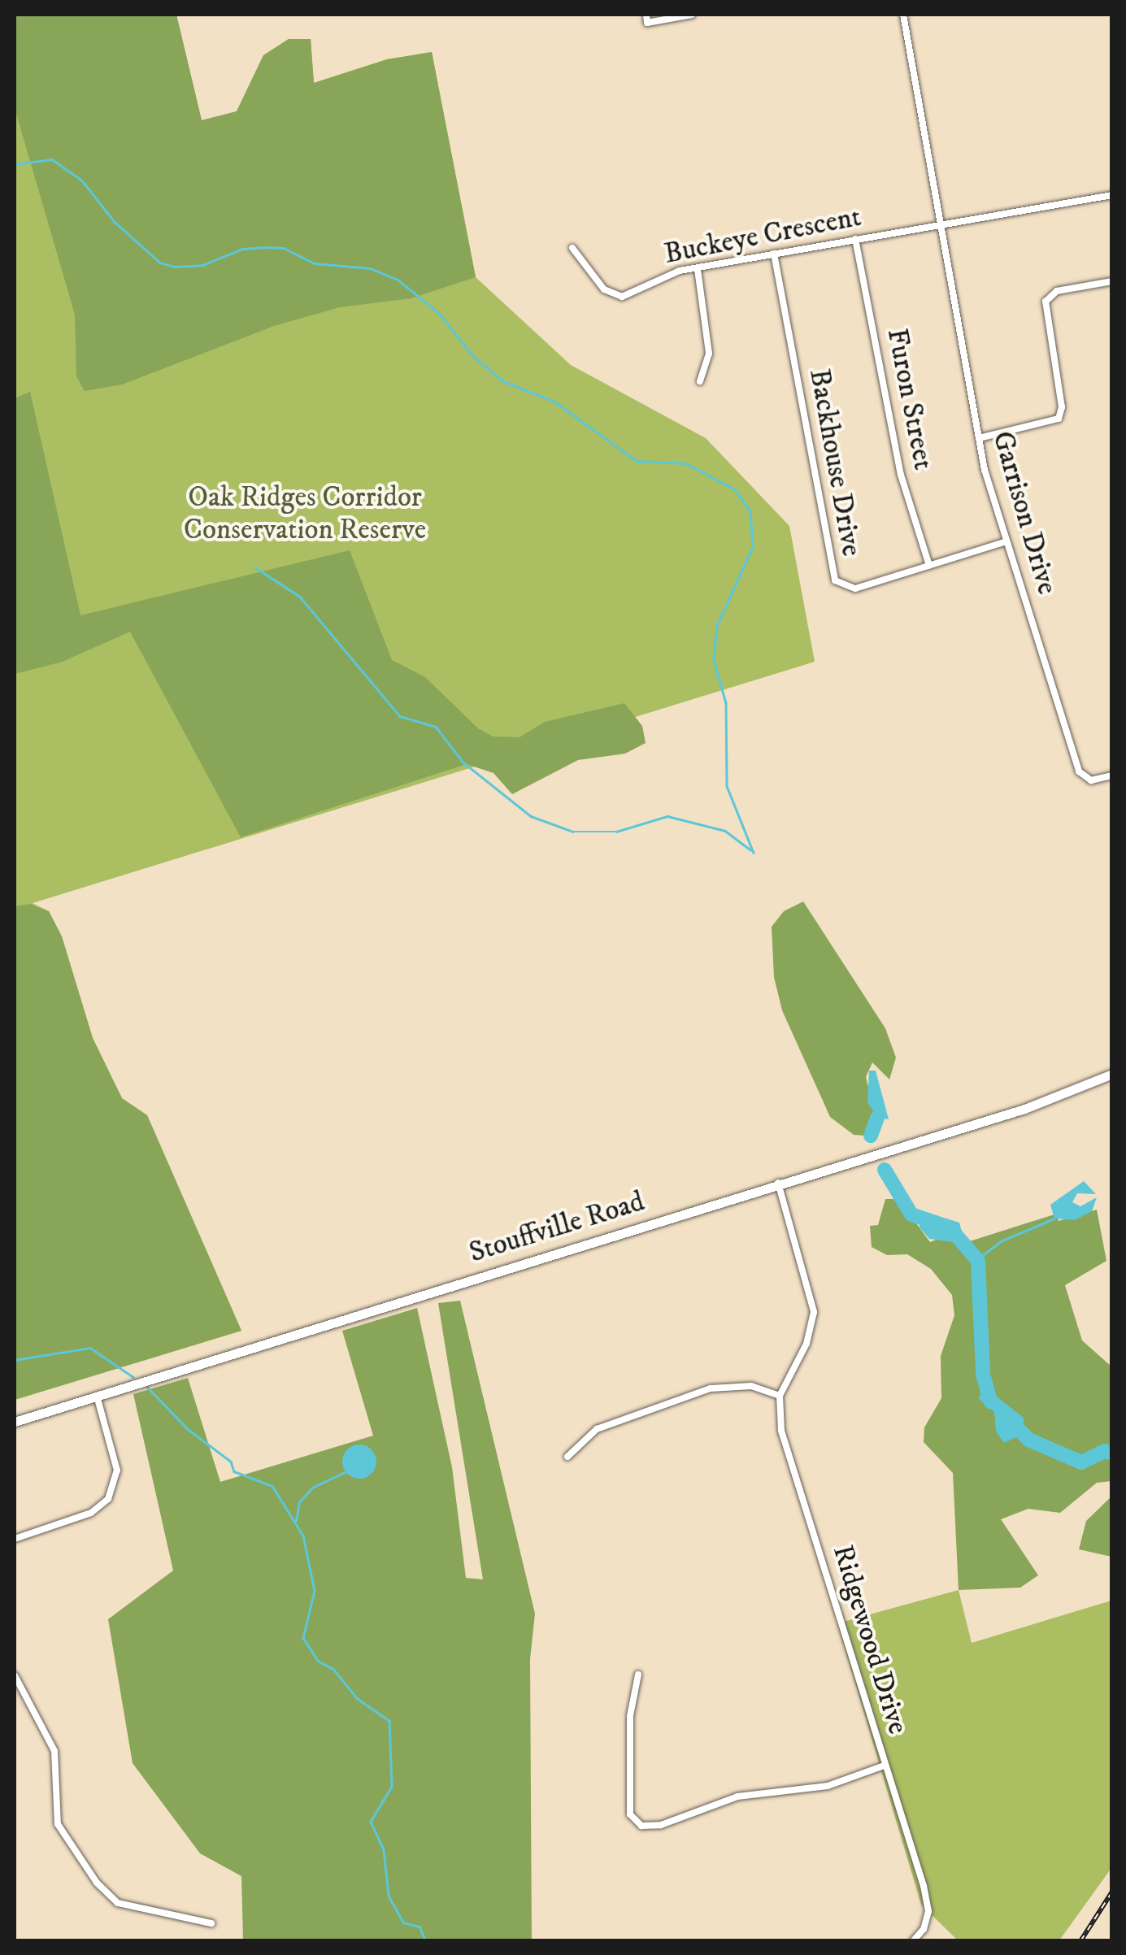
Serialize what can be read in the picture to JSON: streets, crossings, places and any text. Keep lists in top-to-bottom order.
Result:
{
  "streets": {
    "main road": ["Stouffville Road"],
    "street": [
      "Buckeye Crescent",
      "Furon Street",
      "Backhouse Drive",
      "Garrison Drive",
      "Ridgewood Drive"
    ]
  },
  "crossings": [
    ["Buckeye Crescent", "Furon Street"],
    ["Buckeye Crescent", "Backhouse Drive"],
    ["Buckeye Crescent", "Garrison Drive"],
    ["Furon Street", "Backhouse Drive"]
  ],
  "parks": ["Oak Ridges Corridor Conservation Reserve"]
}
